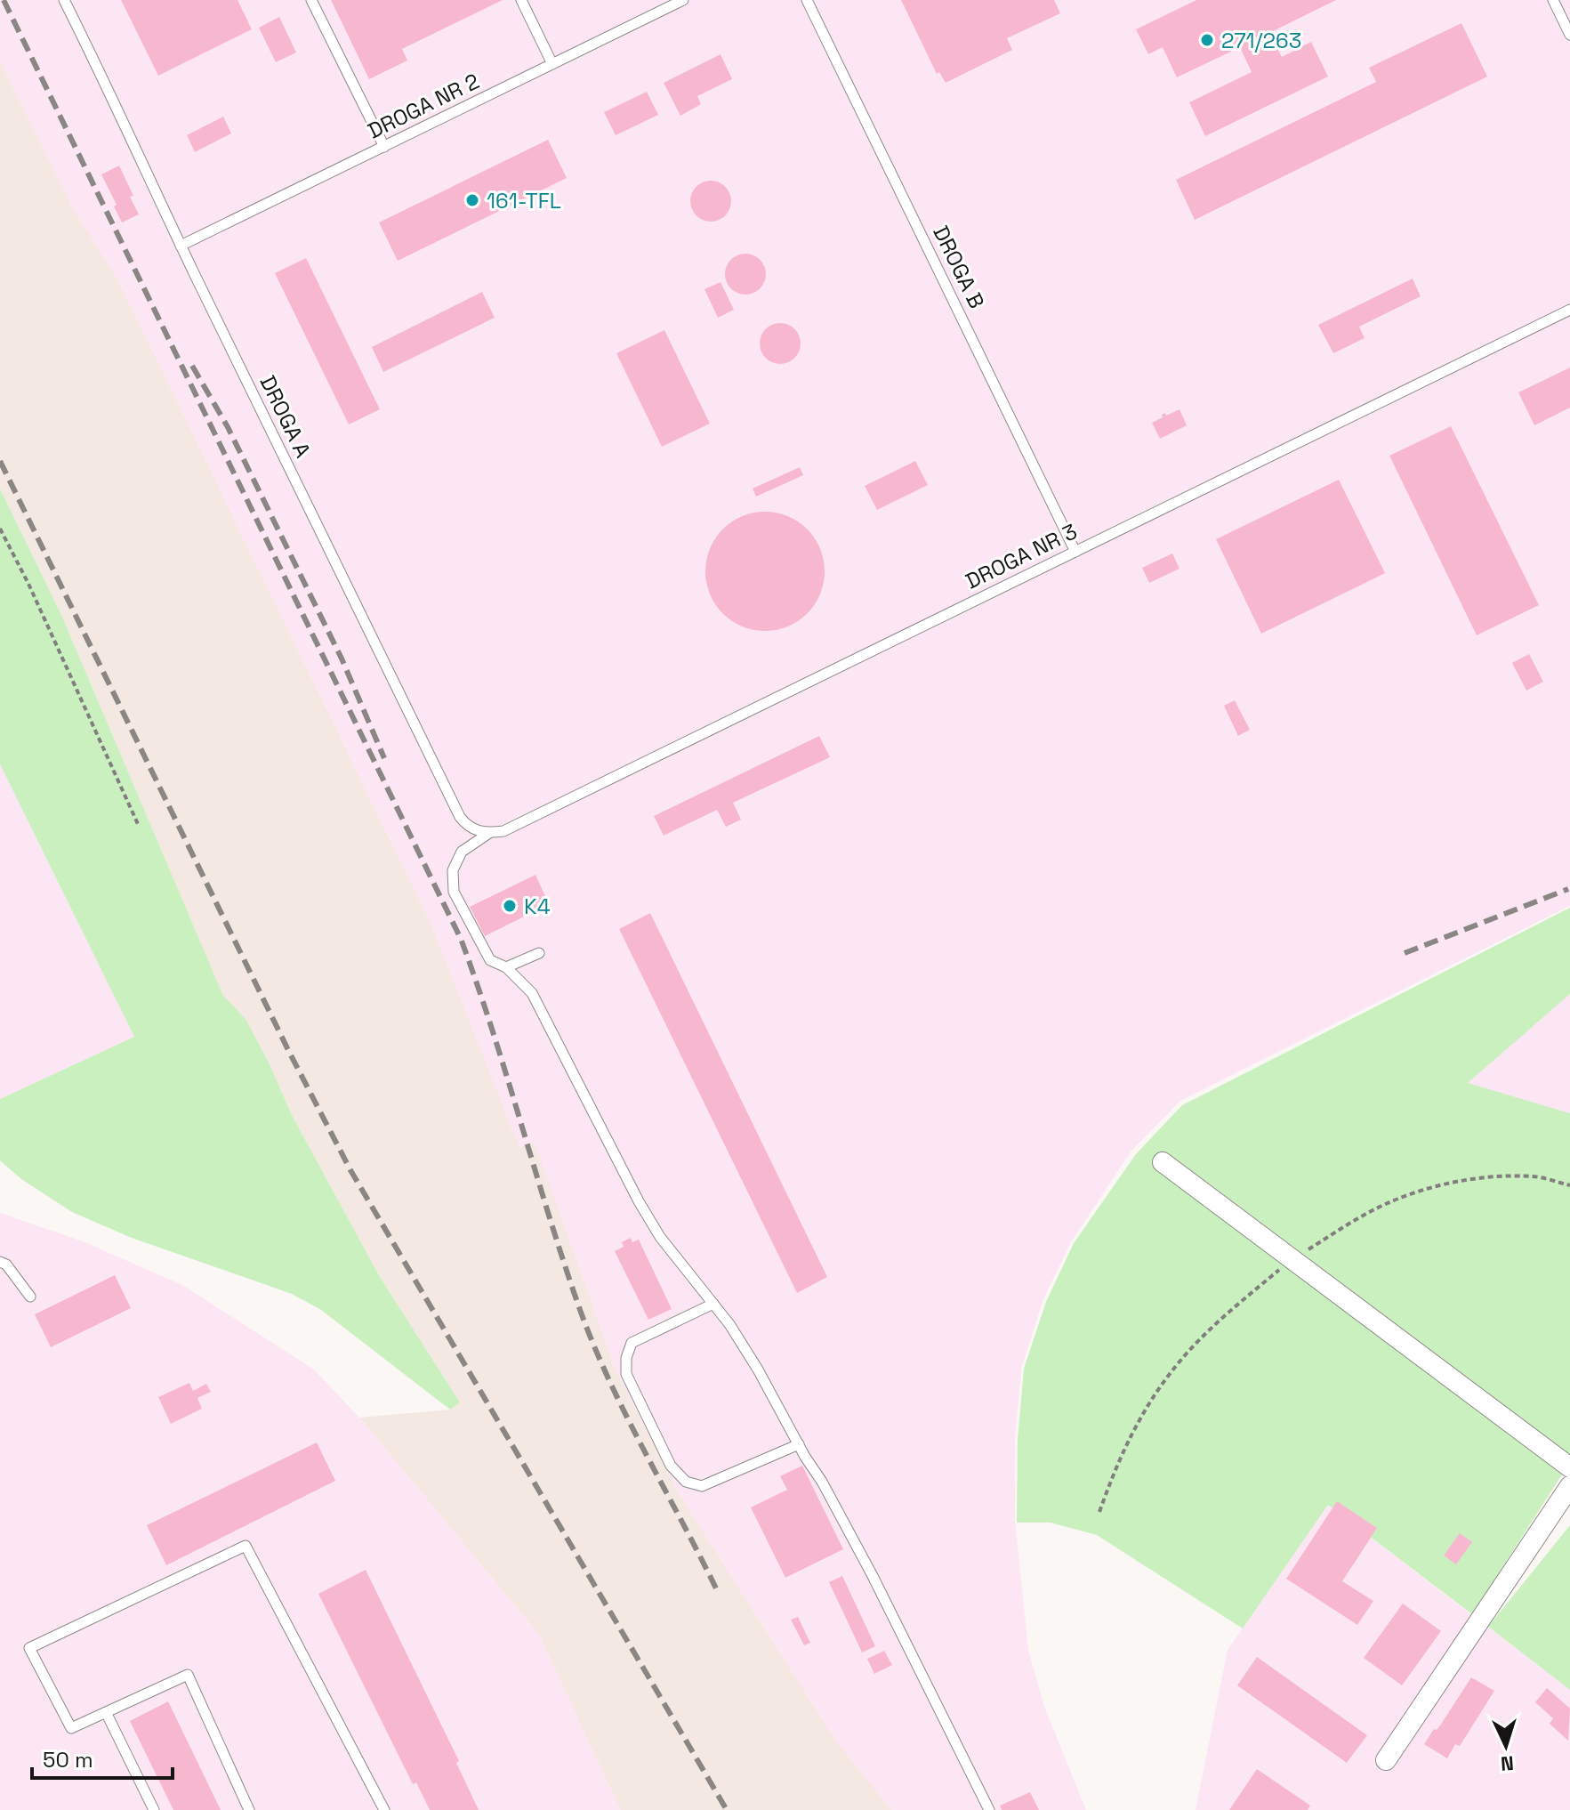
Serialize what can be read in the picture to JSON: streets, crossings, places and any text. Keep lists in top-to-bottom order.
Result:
{
  "streets": {
    "lane": [
      "DROGA NR 2",
      "DROGA B",
      "DROGA A",
      "DROGA NR 3"
    ]
  },
  "crossings": [
    ["DROGA NR 2", "DROGA A"],
    ["DROGA B", "DROGA NR 3"],
    ["DROGA A", "DROGA NR 3"]
  ],
  "places": ["271/263", "161-TFL", "K4"],
  "scale_bar": "50 m",
  "north": "bottom"
}
